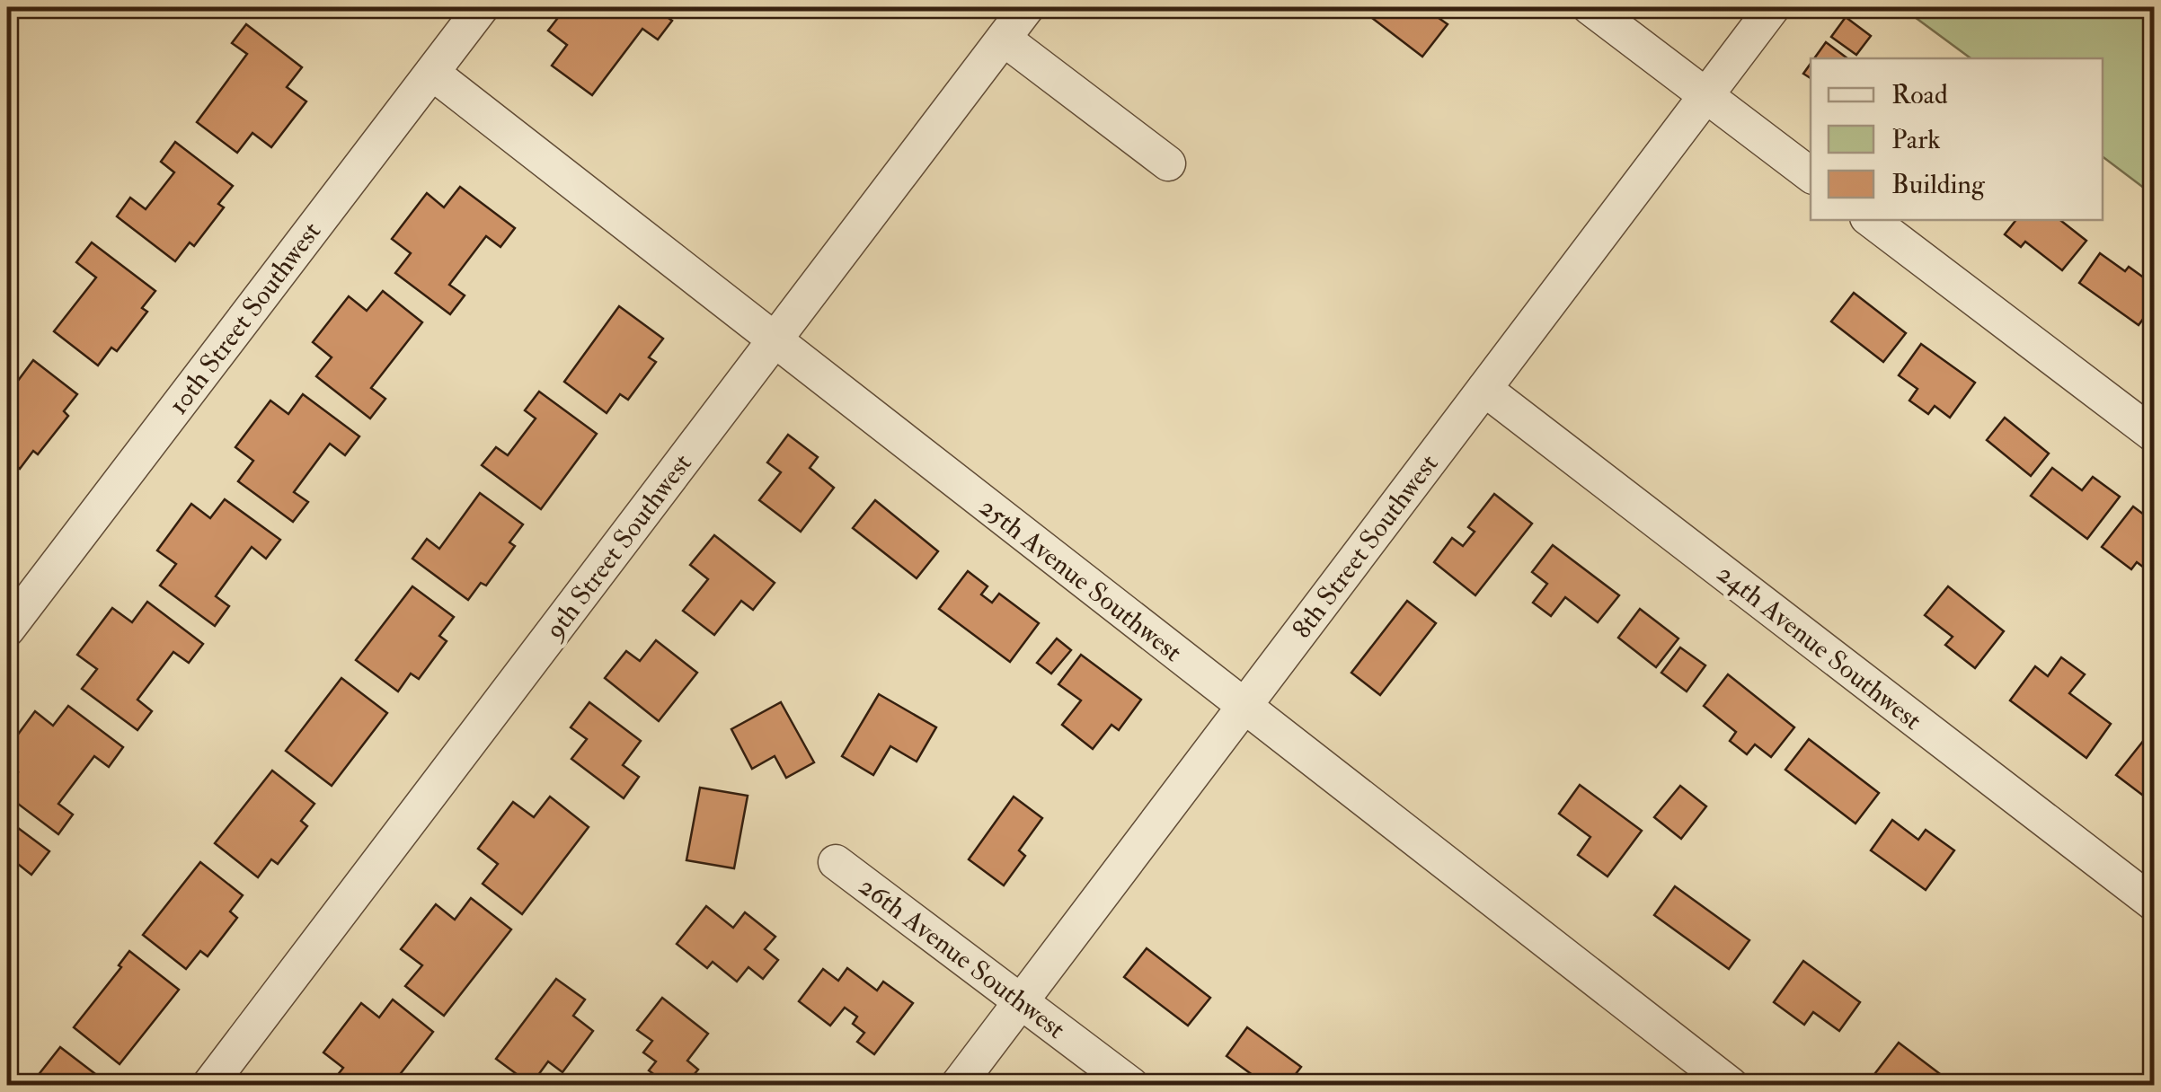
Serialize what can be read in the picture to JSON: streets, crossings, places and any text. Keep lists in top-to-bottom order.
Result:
{
  "streets": {
    "street": [
      "10th Street Southwest",
      "9th Street Southwest",
      "8th Street Southwest",
      "25th Avenue Southwest",
      "24th Avenue Southwest",
      "26th Avenue Southwest"
    ]
  },
  "crossings": [
    ["10th Street Southwest", "25th Avenue Southwest"],
    ["9th Street Southwest", "25th Avenue Southwest"],
    ["8th Street Southwest", "25th Avenue Southwest"],
    ["8th Street Southwest", "24th Avenue Southwest"],
    ["8th Street Southwest", "26th Avenue Southwest"]
  ],
  "legend": ["Road", "Park", "Building"]
}
